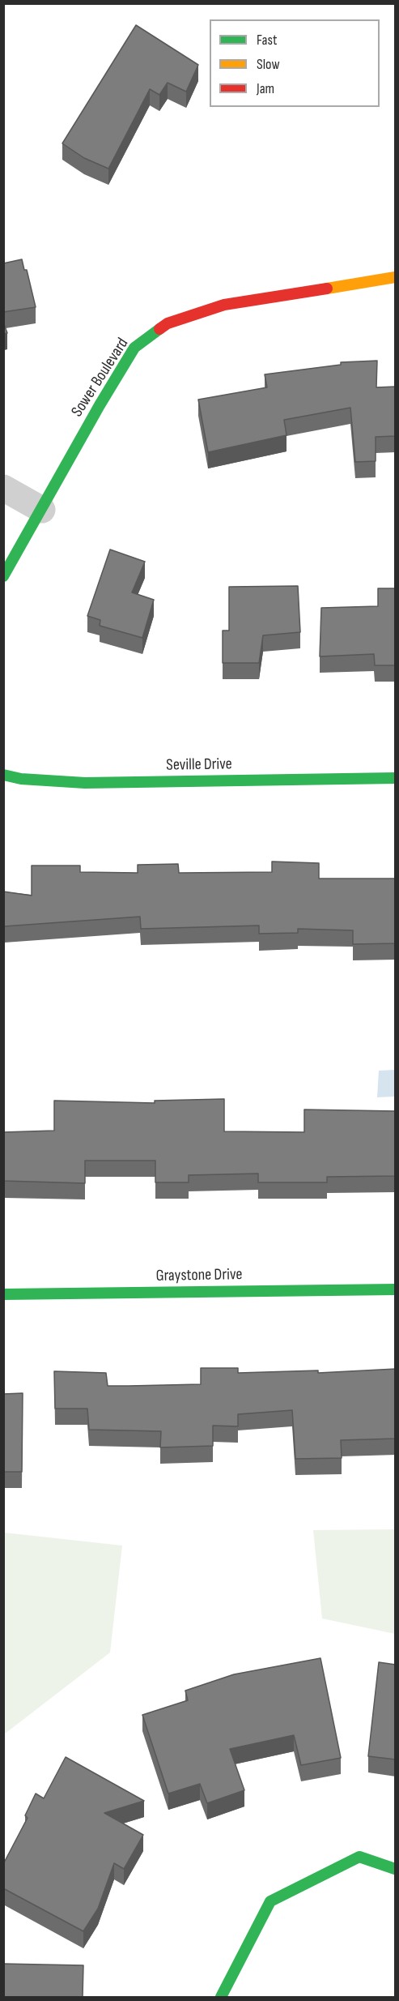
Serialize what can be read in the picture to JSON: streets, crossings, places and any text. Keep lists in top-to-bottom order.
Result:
{
  "streets": {
    "street": ["Sower Boulevard", "Seville Drive", "Graystone Drive"]
  },
  "legend": ["Fast", "Slow", "Jam"]
}
